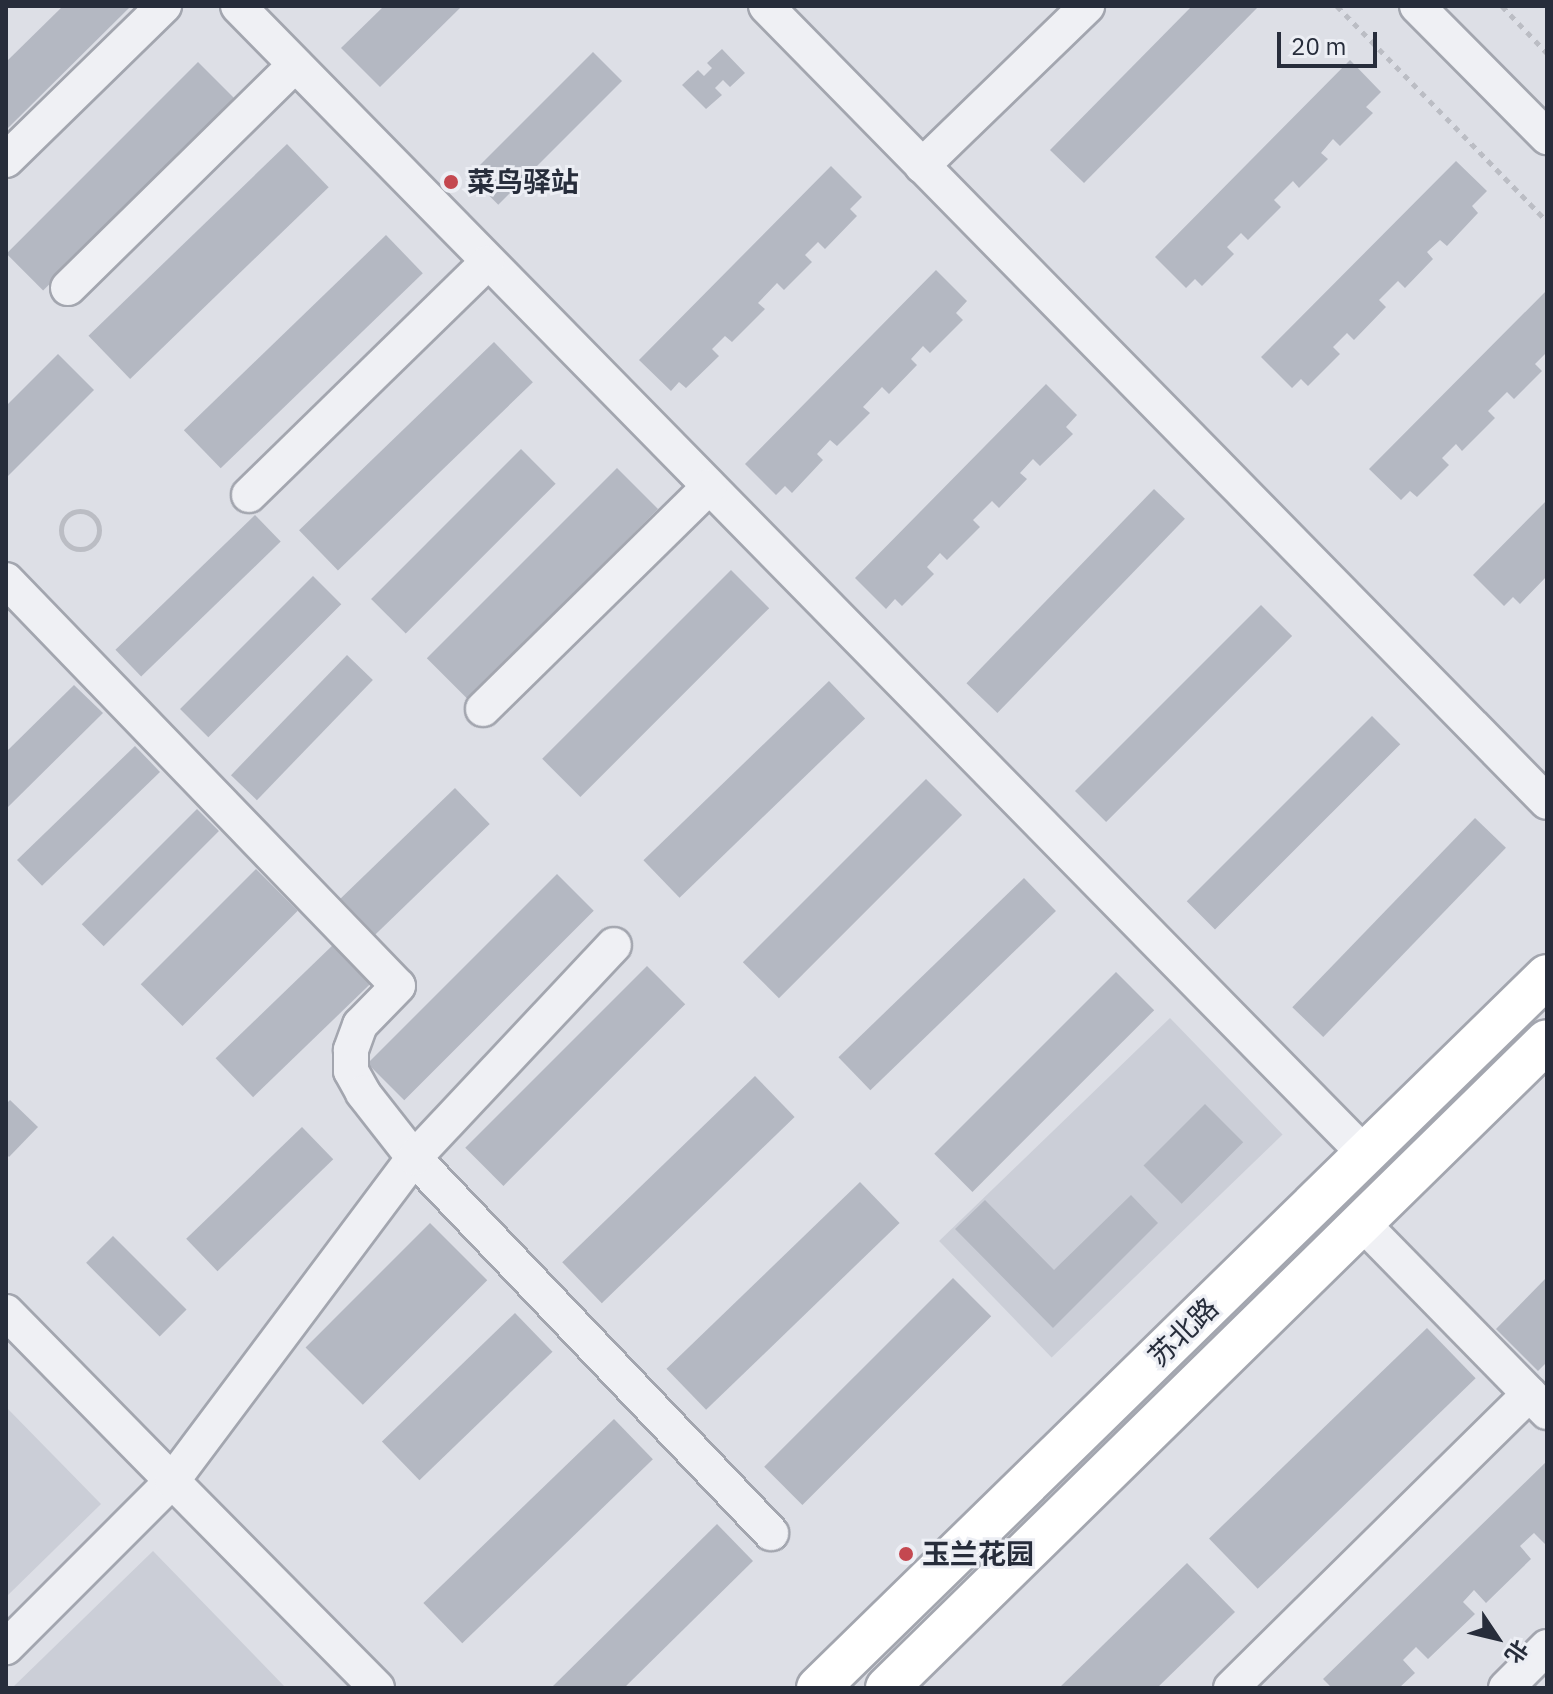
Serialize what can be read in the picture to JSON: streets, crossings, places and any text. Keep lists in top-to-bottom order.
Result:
{
  "streets": {
    "main road": ["苏北路"]
  },
  "places": ["菜鸟驿站", "玉兰花园"],
  "scale_bar": "20 m",
  "north": "bottom right"
}
